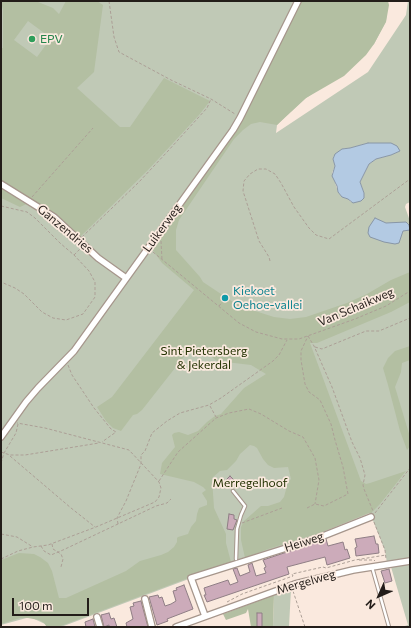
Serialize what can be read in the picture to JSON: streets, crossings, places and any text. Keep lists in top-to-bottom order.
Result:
{
  "streets": {
    "street": [
      "Luikerweg",
      "Ganzendries",
      "Heiweg",
      "Mergelweg"
    ],
    "path": ["Van Schaikweg"]
  },
  "crossings": [
    ["Luikerweg", "Ganzendries"],
    ["Heiweg", "Mergelweg"]
  ],
  "parks": ["Sint Pietersberg & Jekerdal", "Merregelhoof"],
  "places": ["EPV", "Kiekoet Oehoe-vallei"],
  "scale_bar": "100 m",
  "north": "bottom left"
}
